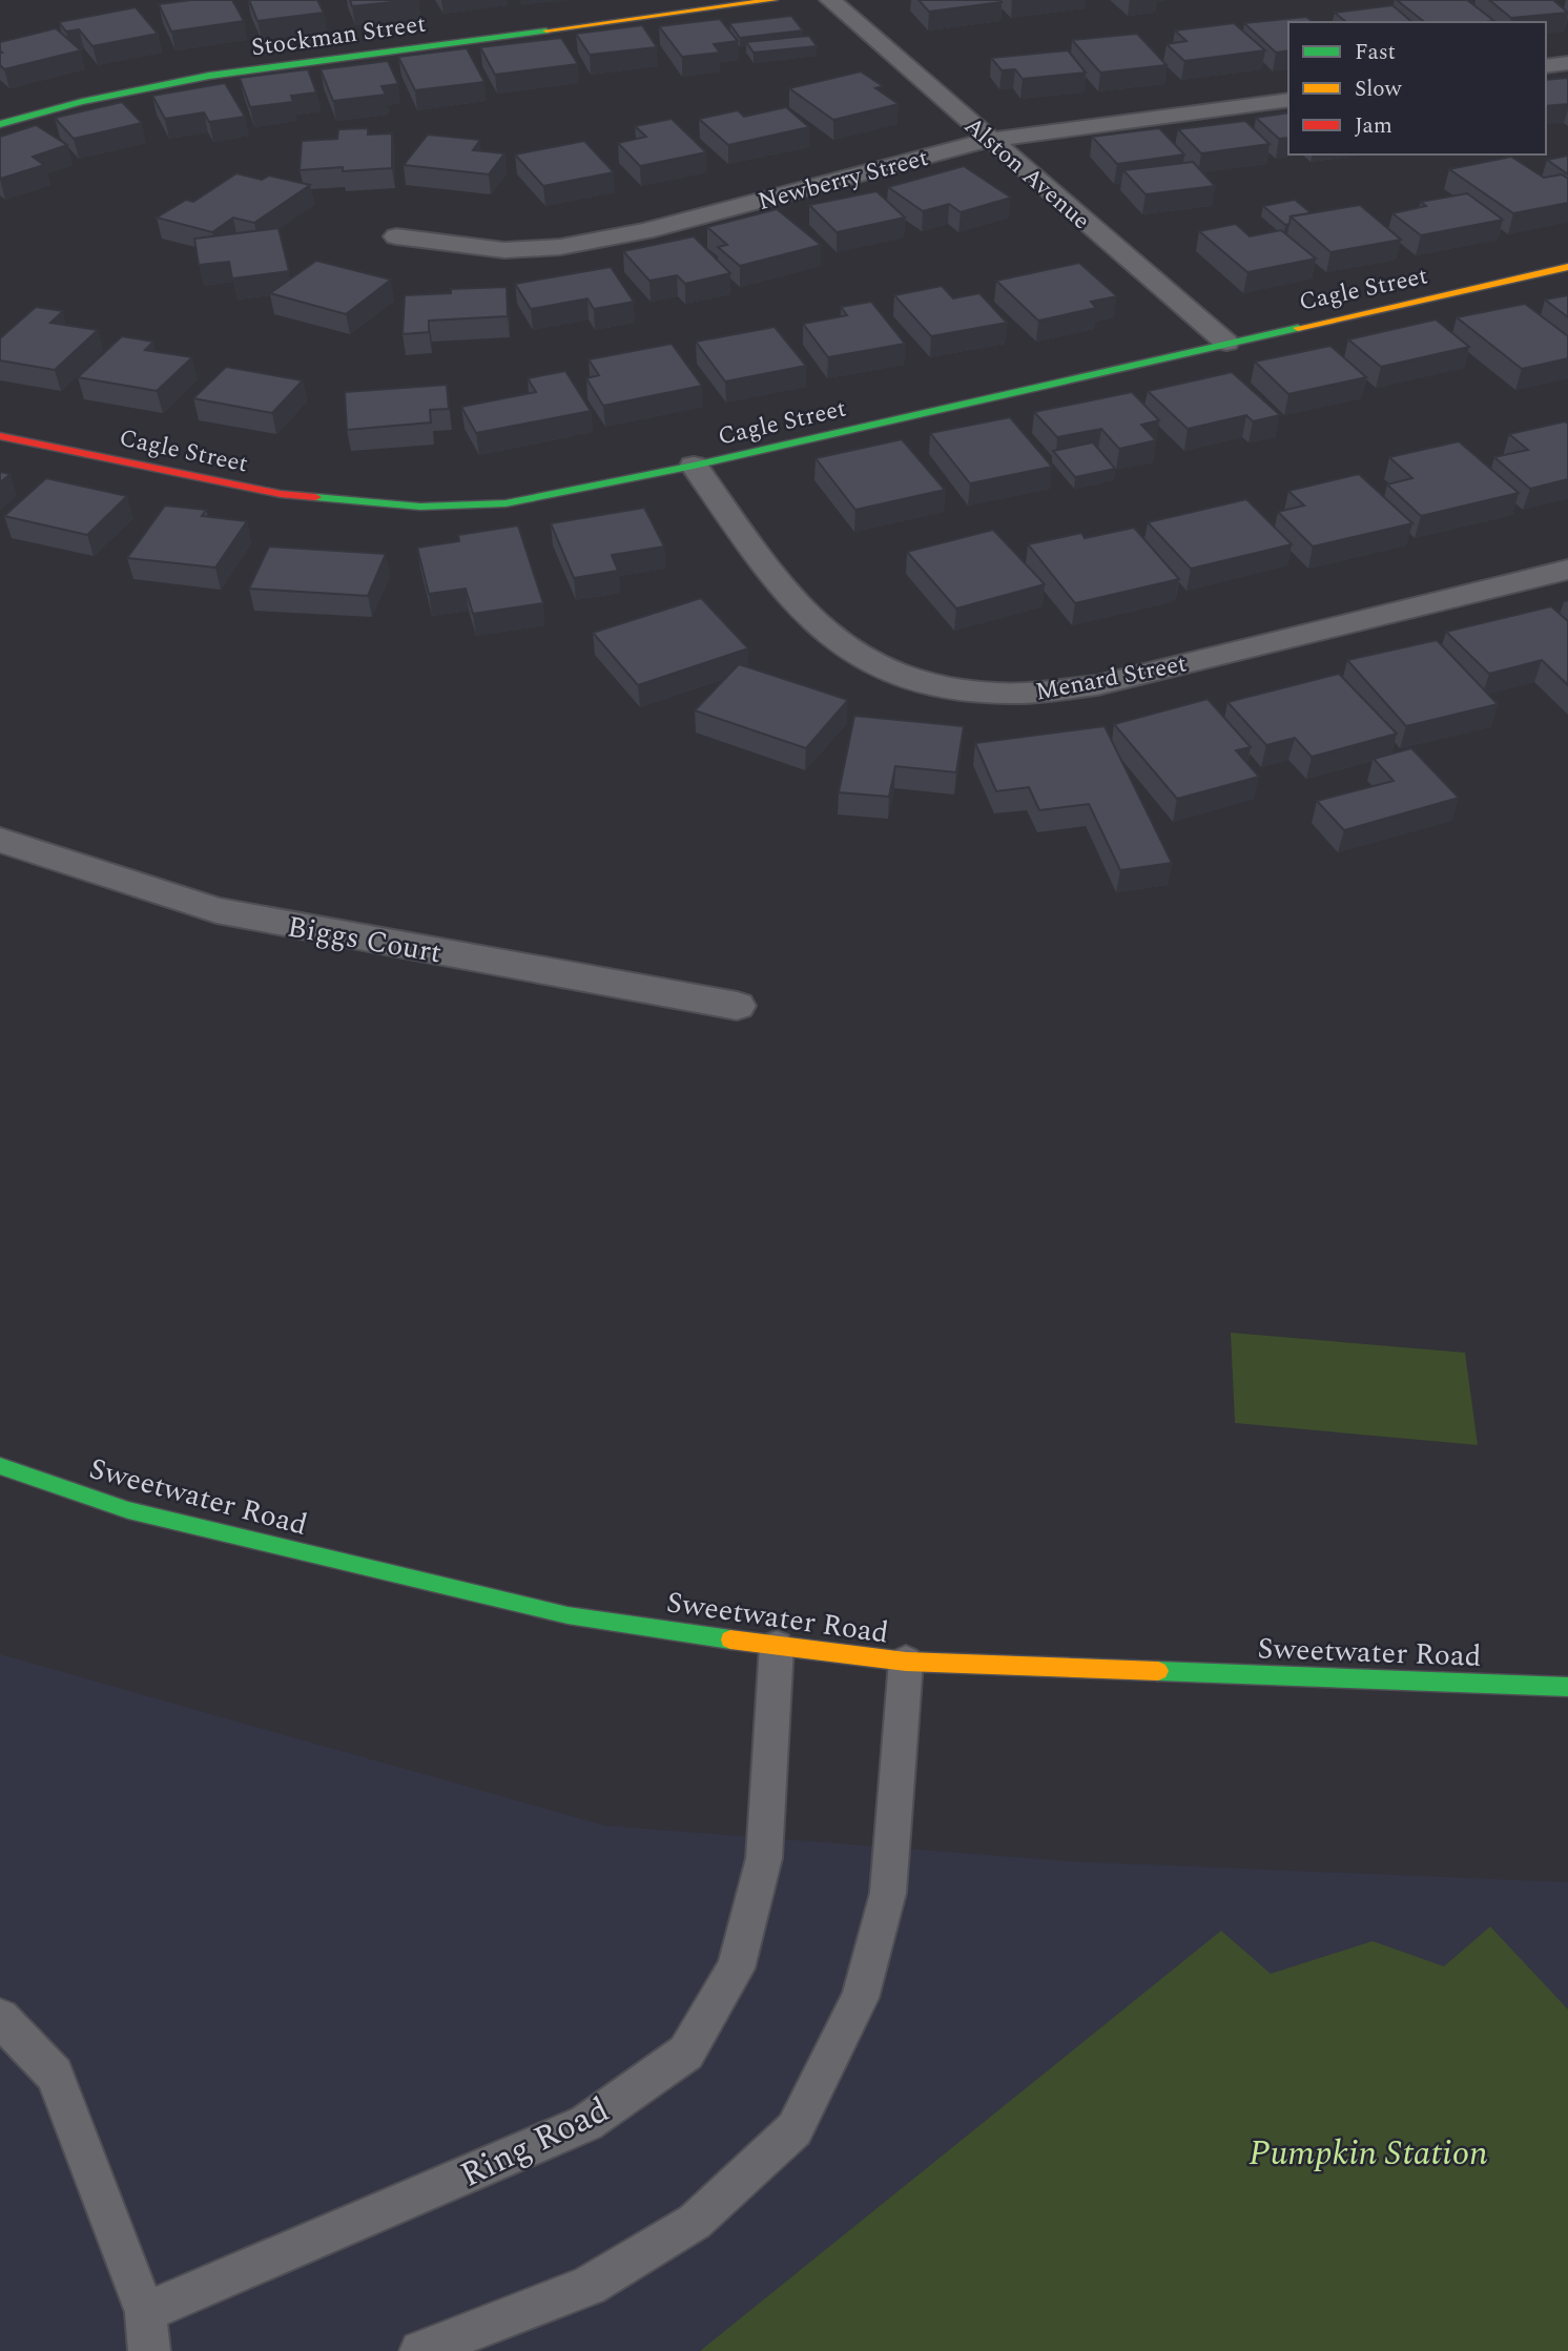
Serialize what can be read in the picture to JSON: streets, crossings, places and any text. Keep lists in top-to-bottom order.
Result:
{
  "streets": {
    "street": [
      "Stockman Street",
      "Alston Avenue",
      "Newberry Street",
      "Cagle Street",
      "Menard Street",
      "Biggs Court",
      "Sweetwater Road"
    ],
    "lane": ["Ring Road"]
  },
  "crossings": [
    ["Alston Avenue", "Newberry Street"],
    ["Alston Avenue", "Cagle Street"],
    ["Cagle Street", "Menard Street"],
    ["Sweetwater Road", "Ring Road"]
  ],
  "parks": ["Pumpkin Station"],
  "legend": ["Fast", "Slow", "Jam"]
}
